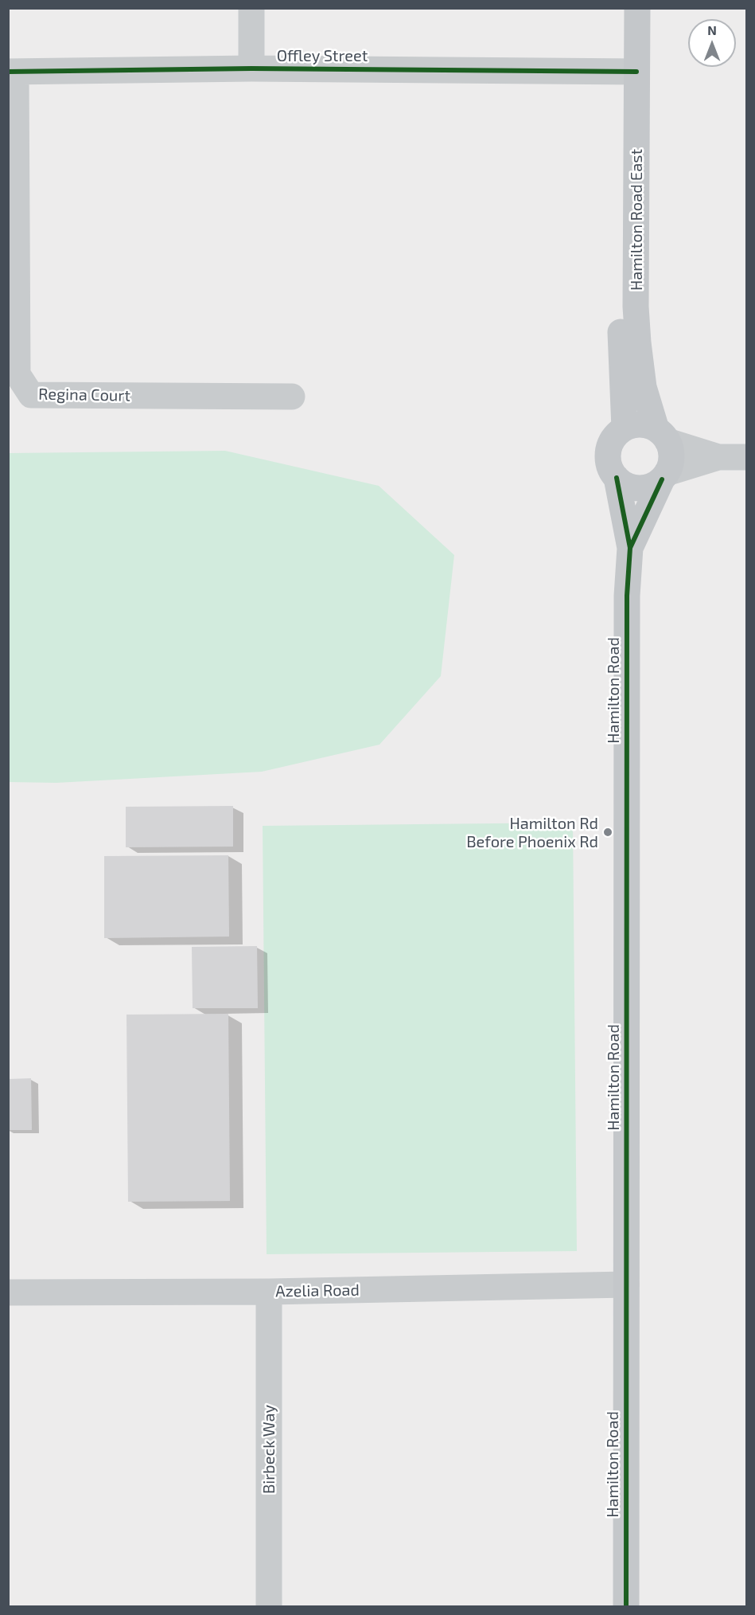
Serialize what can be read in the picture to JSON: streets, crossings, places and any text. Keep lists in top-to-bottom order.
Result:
{
  "streets": {
    "main road": ["Hamilton Road East", "Hamilton Road"],
    "street": [
      "Offley Street",
      "Regina Court",
      "Azelia Road",
      "Birbeck Way"
    ]
  },
  "crossings": [
    ["Offley Street", "Hamilton Road East"],
    ["Offley Street", "Regina Court"],
    ["Hamilton Road East", "Hamilton Road"],
    ["Hamilton Road", "Azelia Road"],
    ["Azelia Road", "Birbeck Way"]
  ],
  "places": ["Hamilton Rd Before Phoenix Rd"],
  "north": "top"
}
